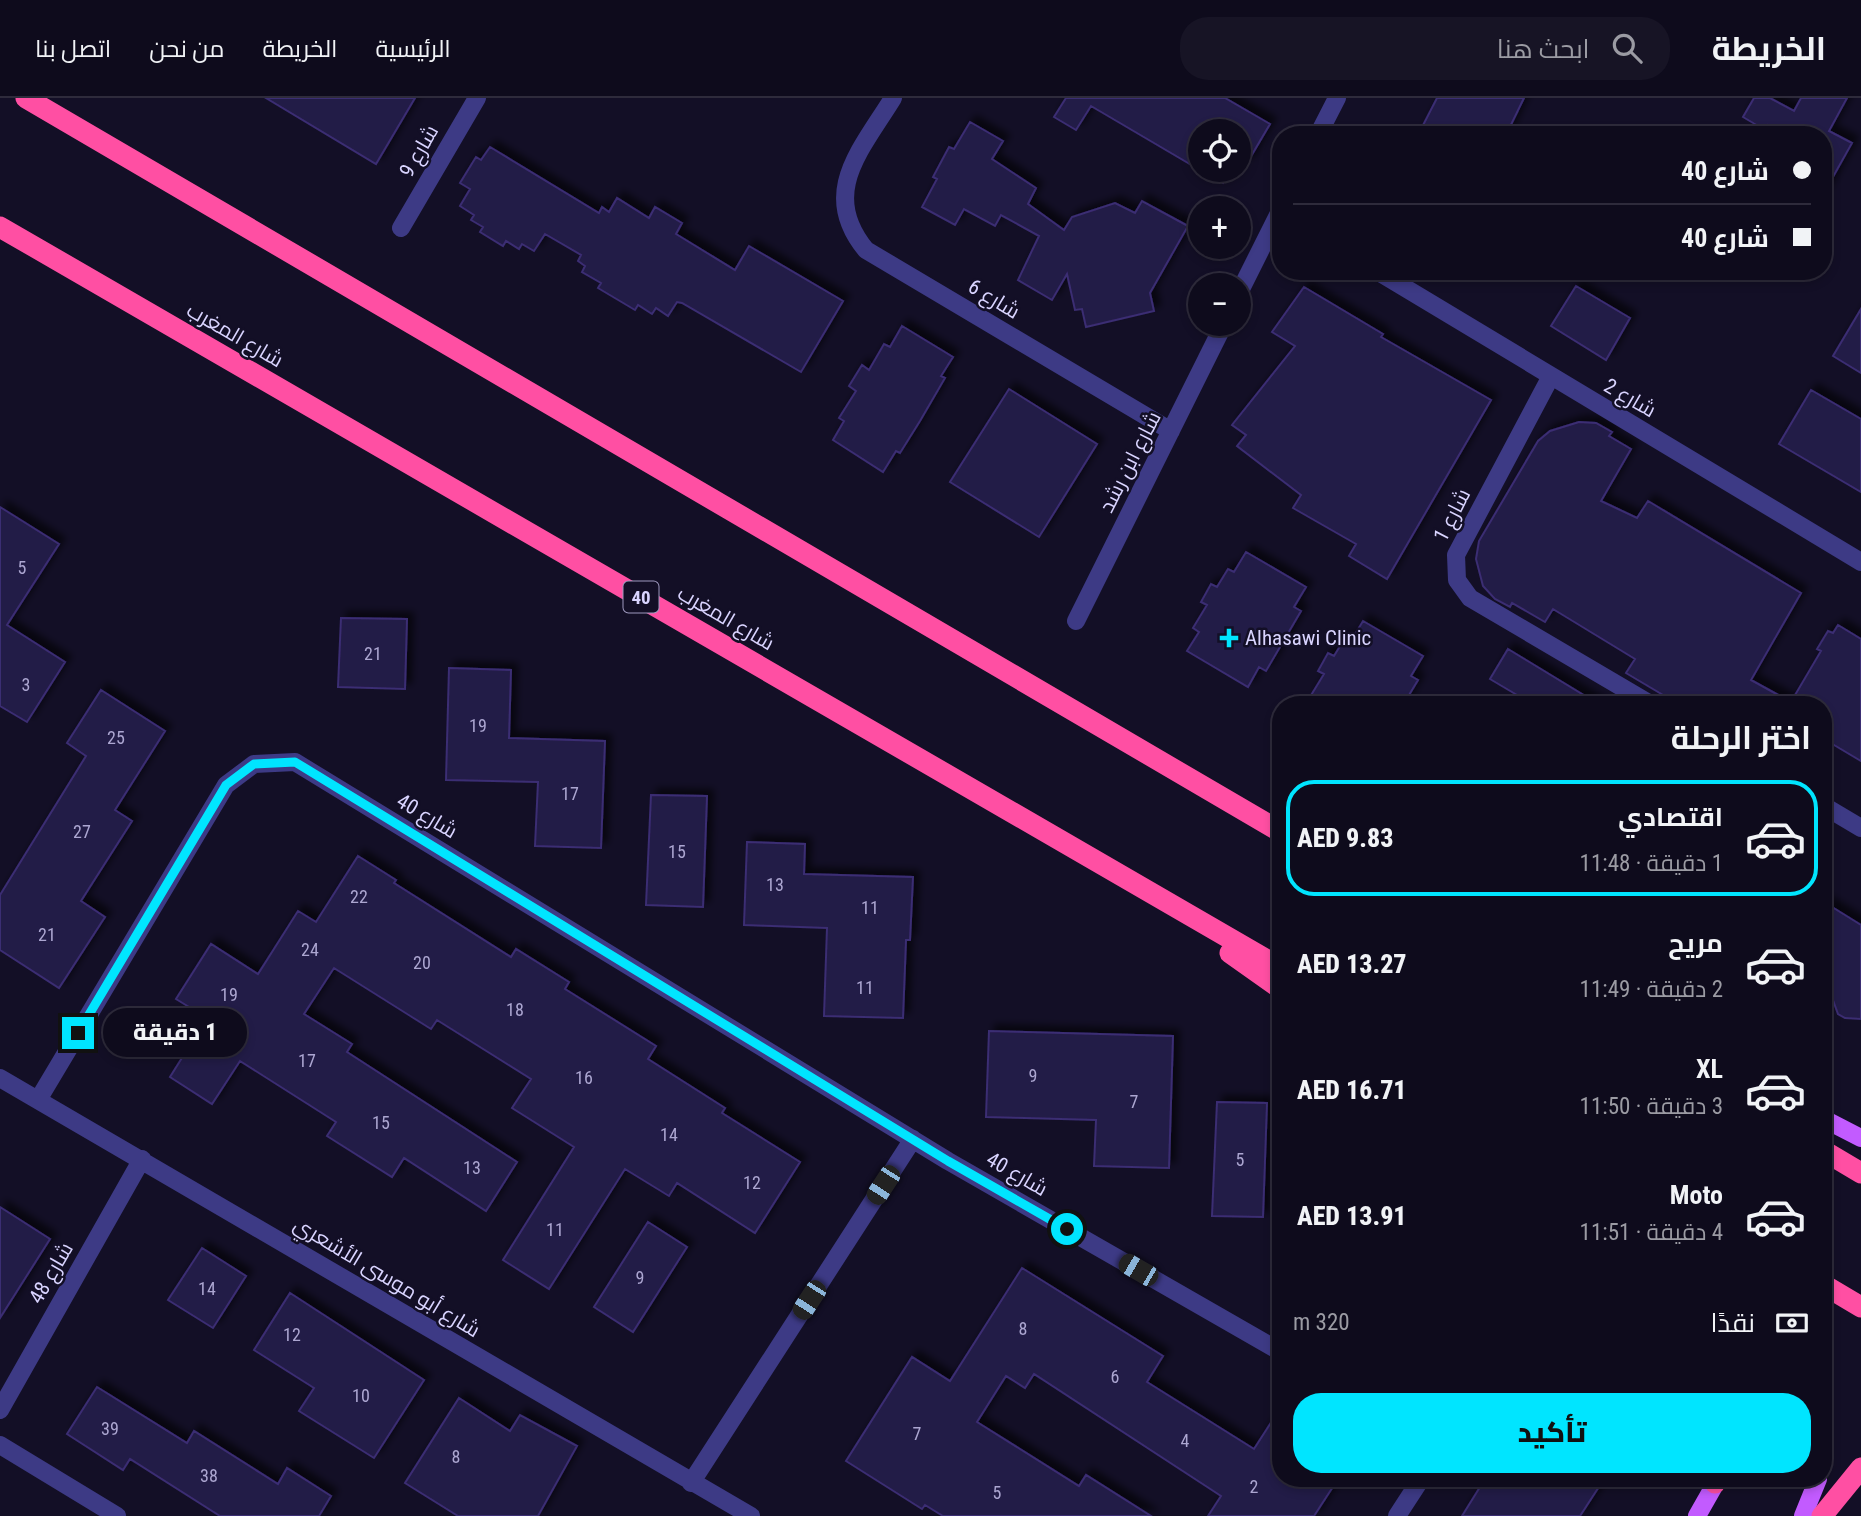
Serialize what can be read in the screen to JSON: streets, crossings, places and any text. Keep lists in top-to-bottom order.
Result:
{
  "streets": {
    "highway": ["شارع المغرب", "40"],
    "street": [
      "شارع 9",
      "شارع 6",
      "شارع 2",
      "شارع ابن رشد",
      "شارع 1",
      "شارع 40",
      "شارع 48",
      "شارع أبو موسى الأشعري"
    ]
  },
  "crossings": [
    ["شارع 6", "شارع ابن رشد"],
    ["شارع 2", "شارع 1"],
    ["شارع 40", "شارع أبو موسى الأشعري"],
    ["شارع 48", "شارع أبو موسى الأشعري"]
  ],
  "places": {
    "health": ["Alhasawi Clinic"]
  },
  "house_numbers": [
    "5",
    "21",
    "3",
    "19",
    "25",
    "17",
    "27",
    "15",
    "13",
    "22",
    "11",
    "21",
    "24",
    "20",
    "11",
    "19",
    "18",
    "17",
    "9",
    "16",
    "7",
    "15",
    "14",
    "5",
    "13",
    "12",
    "11",
    "9",
    "14",
    "8",
    "12",
    "6",
    "10",
    "39",
    "7",
    "4",
    "8",
    "38",
    "2",
    "5"
  ],
  "page": {
    "header": "الخريطة",
    "search": "ابحث هنا",
    "nav": [
      "الرئيسية",
      "الخريطة",
      "من نحن",
      "اتصل بنا"
    ],
    "map_buttons": ["+", "−"],
    "banner": ["شارع 40", "شارع 40"],
    "heading": "اختر الرحلة",
    "list": [
      {
        "name": "اقتصادي",
        "note": "1 دقيقة · 11:48",
        "value": "AED 9.83"
      },
      {
        "name": "مريح",
        "note": "2 دقيقة · 11:49",
        "value": "AED 13.27"
      },
      {
        "name": "XL",
        "note": "3 دقيقة · 11:50",
        "value": "AED 16.71"
      },
      {
        "name": "Moto",
        "note": "4 دقيقة · 11:51",
        "value": "AED 13.91"
      }
    ],
    "bubble": "1 دقيقة",
    "pay": ["نقدًا", "320 m"],
    "buttons": "تأكيد"
  }
}
